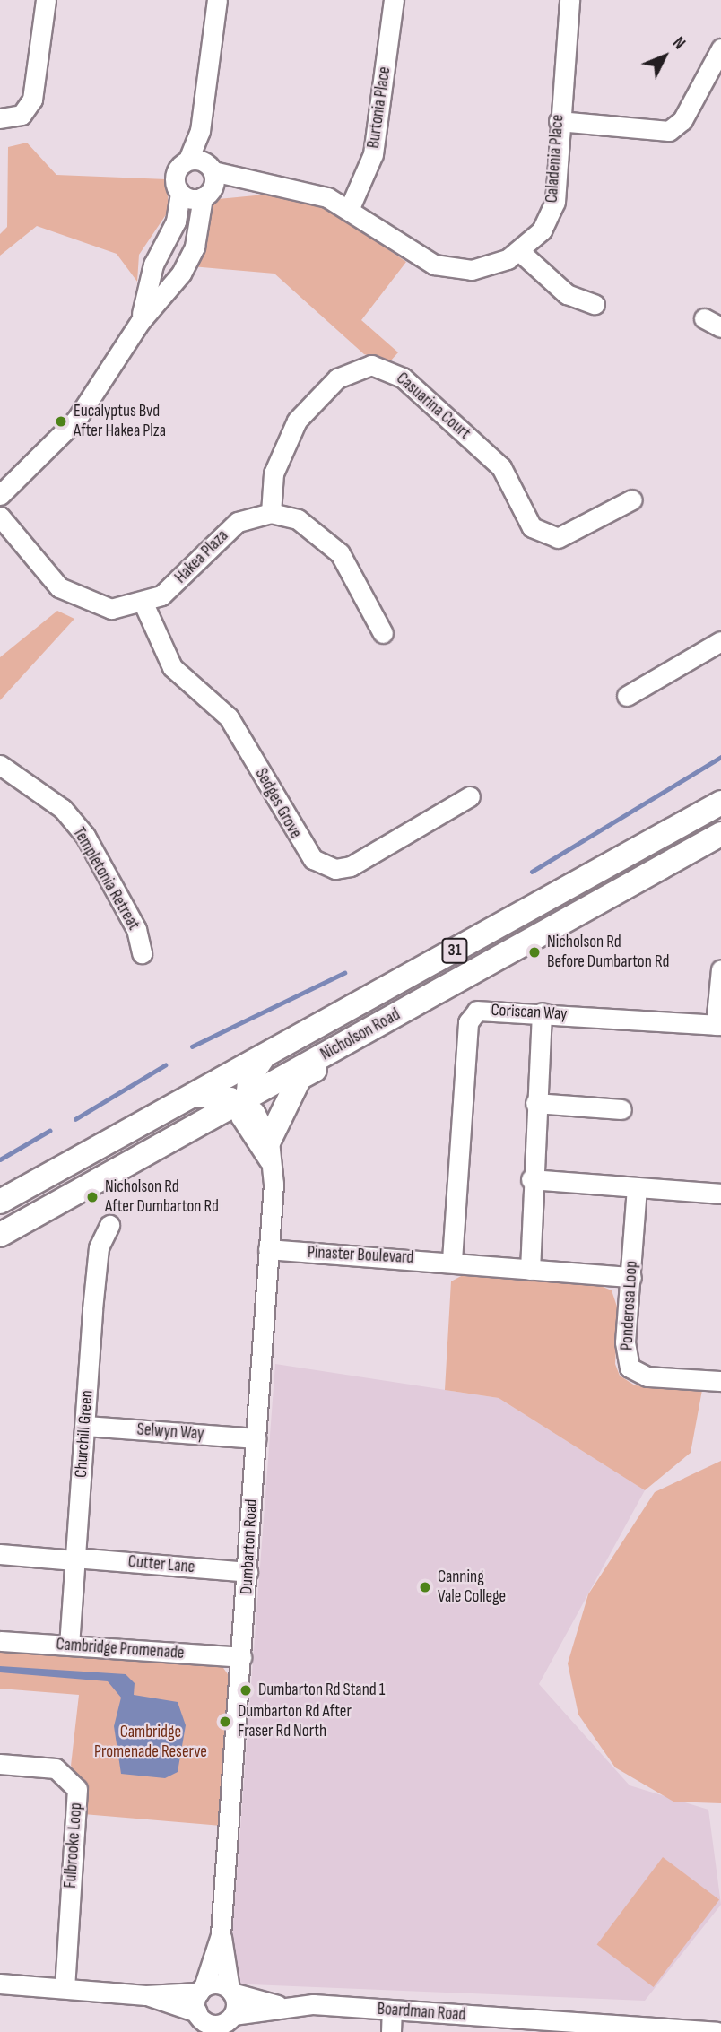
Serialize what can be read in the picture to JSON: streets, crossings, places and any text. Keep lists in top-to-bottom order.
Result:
{
  "streets": {
    "main road": ["31", "Nicholson Road"],
    "street": [
      "Burtonia Place",
      "Caladenia Place",
      "Casuarina Court",
      "Hakea Plaza",
      "Sedges Grove",
      "Templetonia Retreat",
      "Coriscan Way",
      "Pinaster Boulevard",
      "Ponderosa Loop",
      "Selwyn Way",
      "Churchill Green",
      "Dumbarton Road",
      "Cutter Lane",
      "Cambridge Promenade",
      "Fulbrooke Loop",
      "Boardman Road"
    ]
  },
  "crossings": [
    ["Burtonia Place", "Caladenia Place"],
    ["Casuarina Court", "Hakea Plaza"],
    ["Hakea Plaza", "Sedges Grove"],
    ["Coriscan Way", "Pinaster Boulevard"],
    ["Nicholson Road", "Dumbarton Road"],
    ["Pinaster Boulevard", "Ponderosa Loop"],
    ["Pinaster Boulevard", "Dumbarton Road"],
    ["Selwyn Way", "Churchill Green"],
    ["Selwyn Way", "Dumbarton Road"],
    ["Churchill Green", "Cutter Lane"],
    ["Churchill Green", "Cambridge Promenade"],
    ["Dumbarton Road", "Cutter Lane"],
    ["Dumbarton Road", "Cambridge Promenade"],
    ["Dumbarton Road", "Boardman Road"],
    ["Fulbrooke Loop", "Boardman Road"]
  ],
  "parks": ["Cambridge Promenade Reserve"],
  "places": [
    "Eucalyptus Bvd After Hakea Plza",
    "Nicholson Rd Before Dumbarton Rd",
    "Nicholson Rd After Dumbarton Rd",
    "Canning Vale College",
    "Dumbarton Rd Stand 1",
    "Dumbarton Rd After Fraser Rd North"
  ],
  "north": "top right"
}
